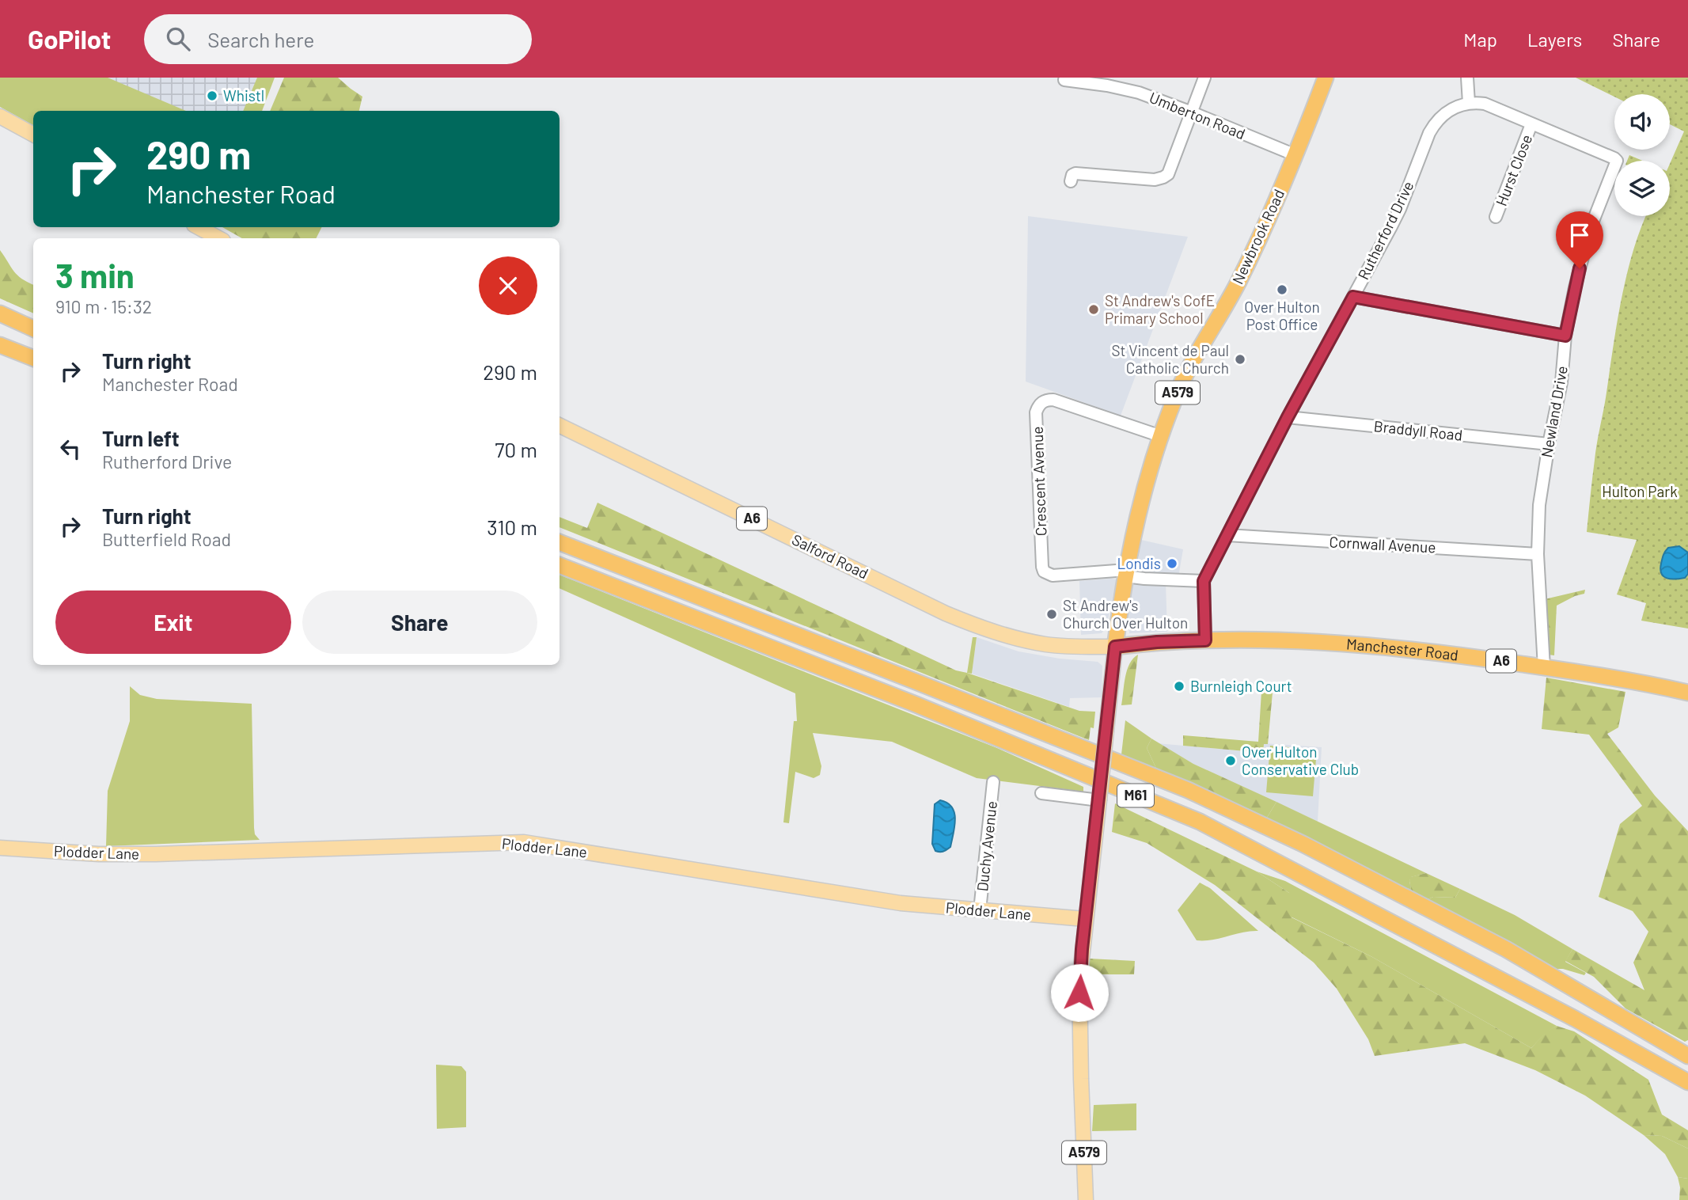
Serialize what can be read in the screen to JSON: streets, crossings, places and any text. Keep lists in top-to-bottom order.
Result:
{
  "streets": {
    "highway": [
      "Newbrook Road",
      "A579",
      "A6",
      "Manchester Road",
      "M61"
    ],
    "main road": ["Salford Road", "Plodder Lane"],
    "street": [
      "Umberton Road",
      "Hurst Close",
      "Rutherford Drive",
      "Newland Drive",
      "Braddyll Road",
      "Crescent Avenue",
      "Cornwall Avenue",
      "Duchy Avenue"
    ]
  },
  "crossings": [
    ["Umberton Road", "Newbrook Road"],
    ["Hurst Close", "Newland Drive"],
    ["Rutherford Drive", "Braddyll Road"],
    ["Rutherford Drive", "Cornwall Avenue"],
    ["Rutherford Drive", "Manchester Road"],
    ["Newbrook Road", "A579"],
    ["Newbrook Road", "Crescent Avenue"],
    ["Newbrook Road", "Salford Road"],
    ["Newbrook Road", "Manchester Road"],
    ["A579", "Salford Road"],
    ["A579", "Manchester Road"],
    ["A579", "Plodder Lane"],
    ["Newland Drive", "Braddyll Road"],
    ["Newland Drive", "Cornwall Avenue"],
    ["Newland Drive", "Manchester Road"],
    ["Salford Road", "Manchester Road"],
    ["Duchy Avenue", "Plodder Lane"]
  ],
  "parks": ["Hulton Park"],
  "places": [
    "Whistl",
    "Over Hulton Post Office",
    "St Andrew's CofE Primary School",
    "St Vincent de Paul Catholic Church",
    "Londis",
    "St Andrew's Church Over Hulton",
    "Burnleigh Court",
    "Over Hulton Conservative Club"
  ],
  "page": {
    "header": "GoPilot",
    "search": "Search here",
    "nav": ["Map", "Layers", "Share"],
    "turn": ["290 m", "Manchester Road"],
    "heading": ["3 min", "910 m · 15:32"],
    "list": [
      {
        "name": "Turn right",
        "note": "Manchester Road",
        "value": "290 m"
      },
      {
        "name": "Turn left",
        "note": "Rutherford Drive",
        "value": "70 m"
      },
      {
        "name": "Turn right",
        "note": "Butterfield Road",
        "value": "310 m"
      }
    ],
    "buttons": ["Exit", "Share"]
  }
}
